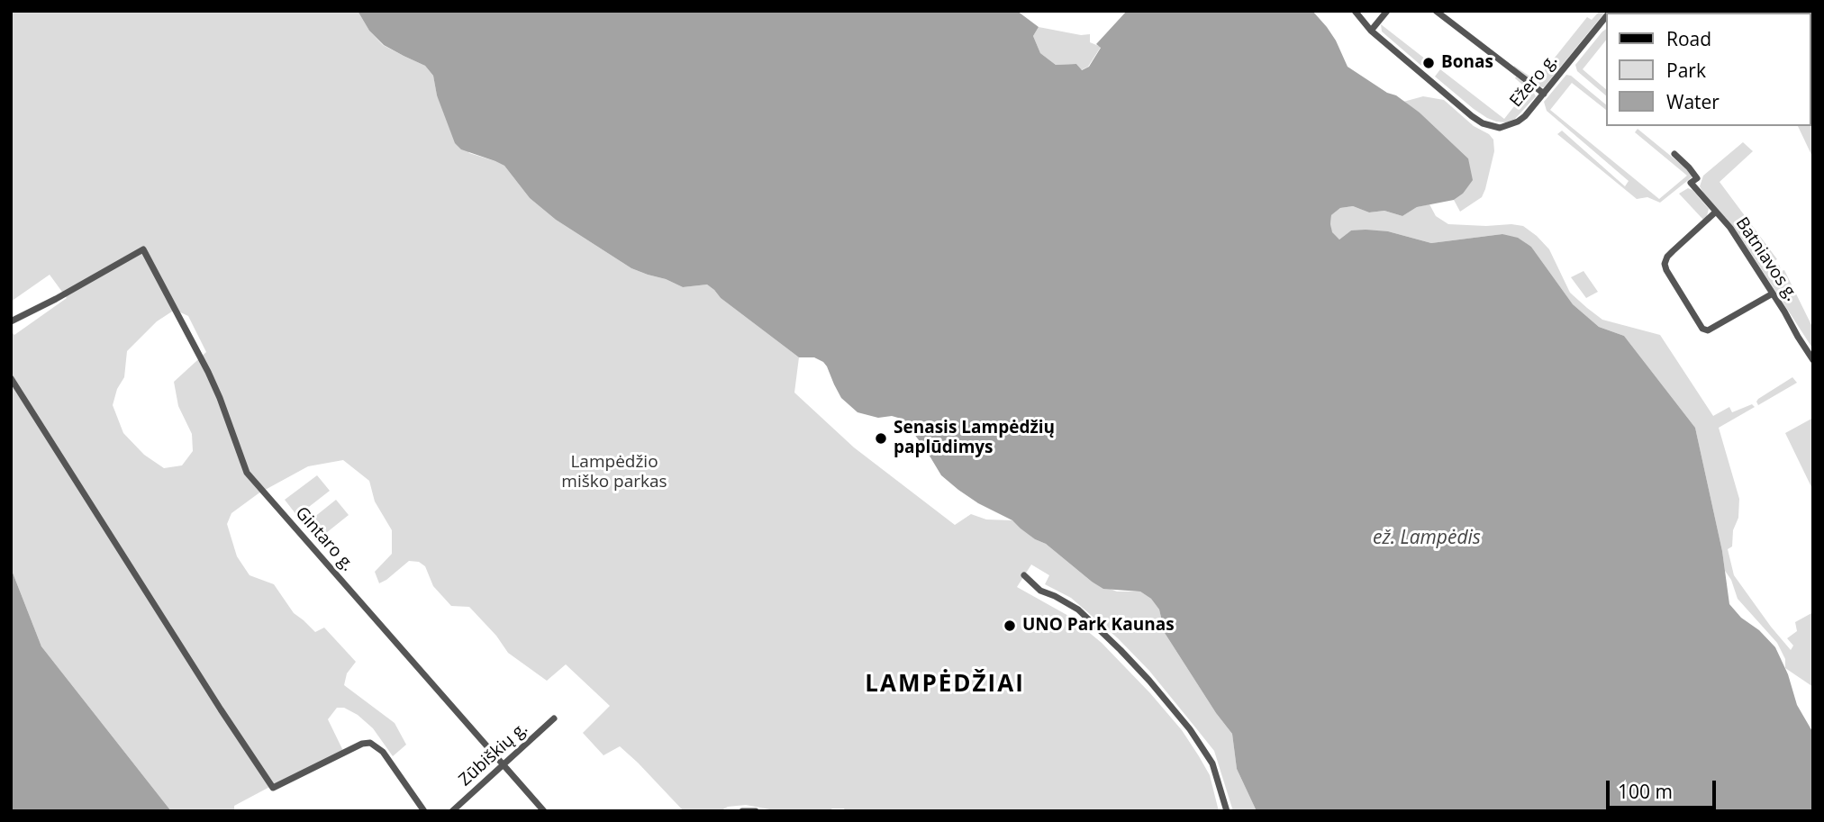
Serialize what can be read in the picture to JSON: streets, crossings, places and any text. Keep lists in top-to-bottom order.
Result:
{
  "streets": {
    "street": [
      "Ežero g.",
      "Batniavos g.",
      "Gintaro g.",
      "Zūbiškių g."
    ]
  },
  "crossings": [
    ["Gintaro g.", "Zūbiškių g."]
  ],
  "districts": ["LAMPĖDŽIAI"],
  "water": ["ež. Lampėdis"],
  "parks": ["Lampėdžio miško parkas"],
  "places": ["Bonas", "Senasis Lampėdžių paplūdimys", "UNO Park Kaunas"],
  "legend": ["Road", "Park", "Water"],
  "scale_bar": "100 m"
}
